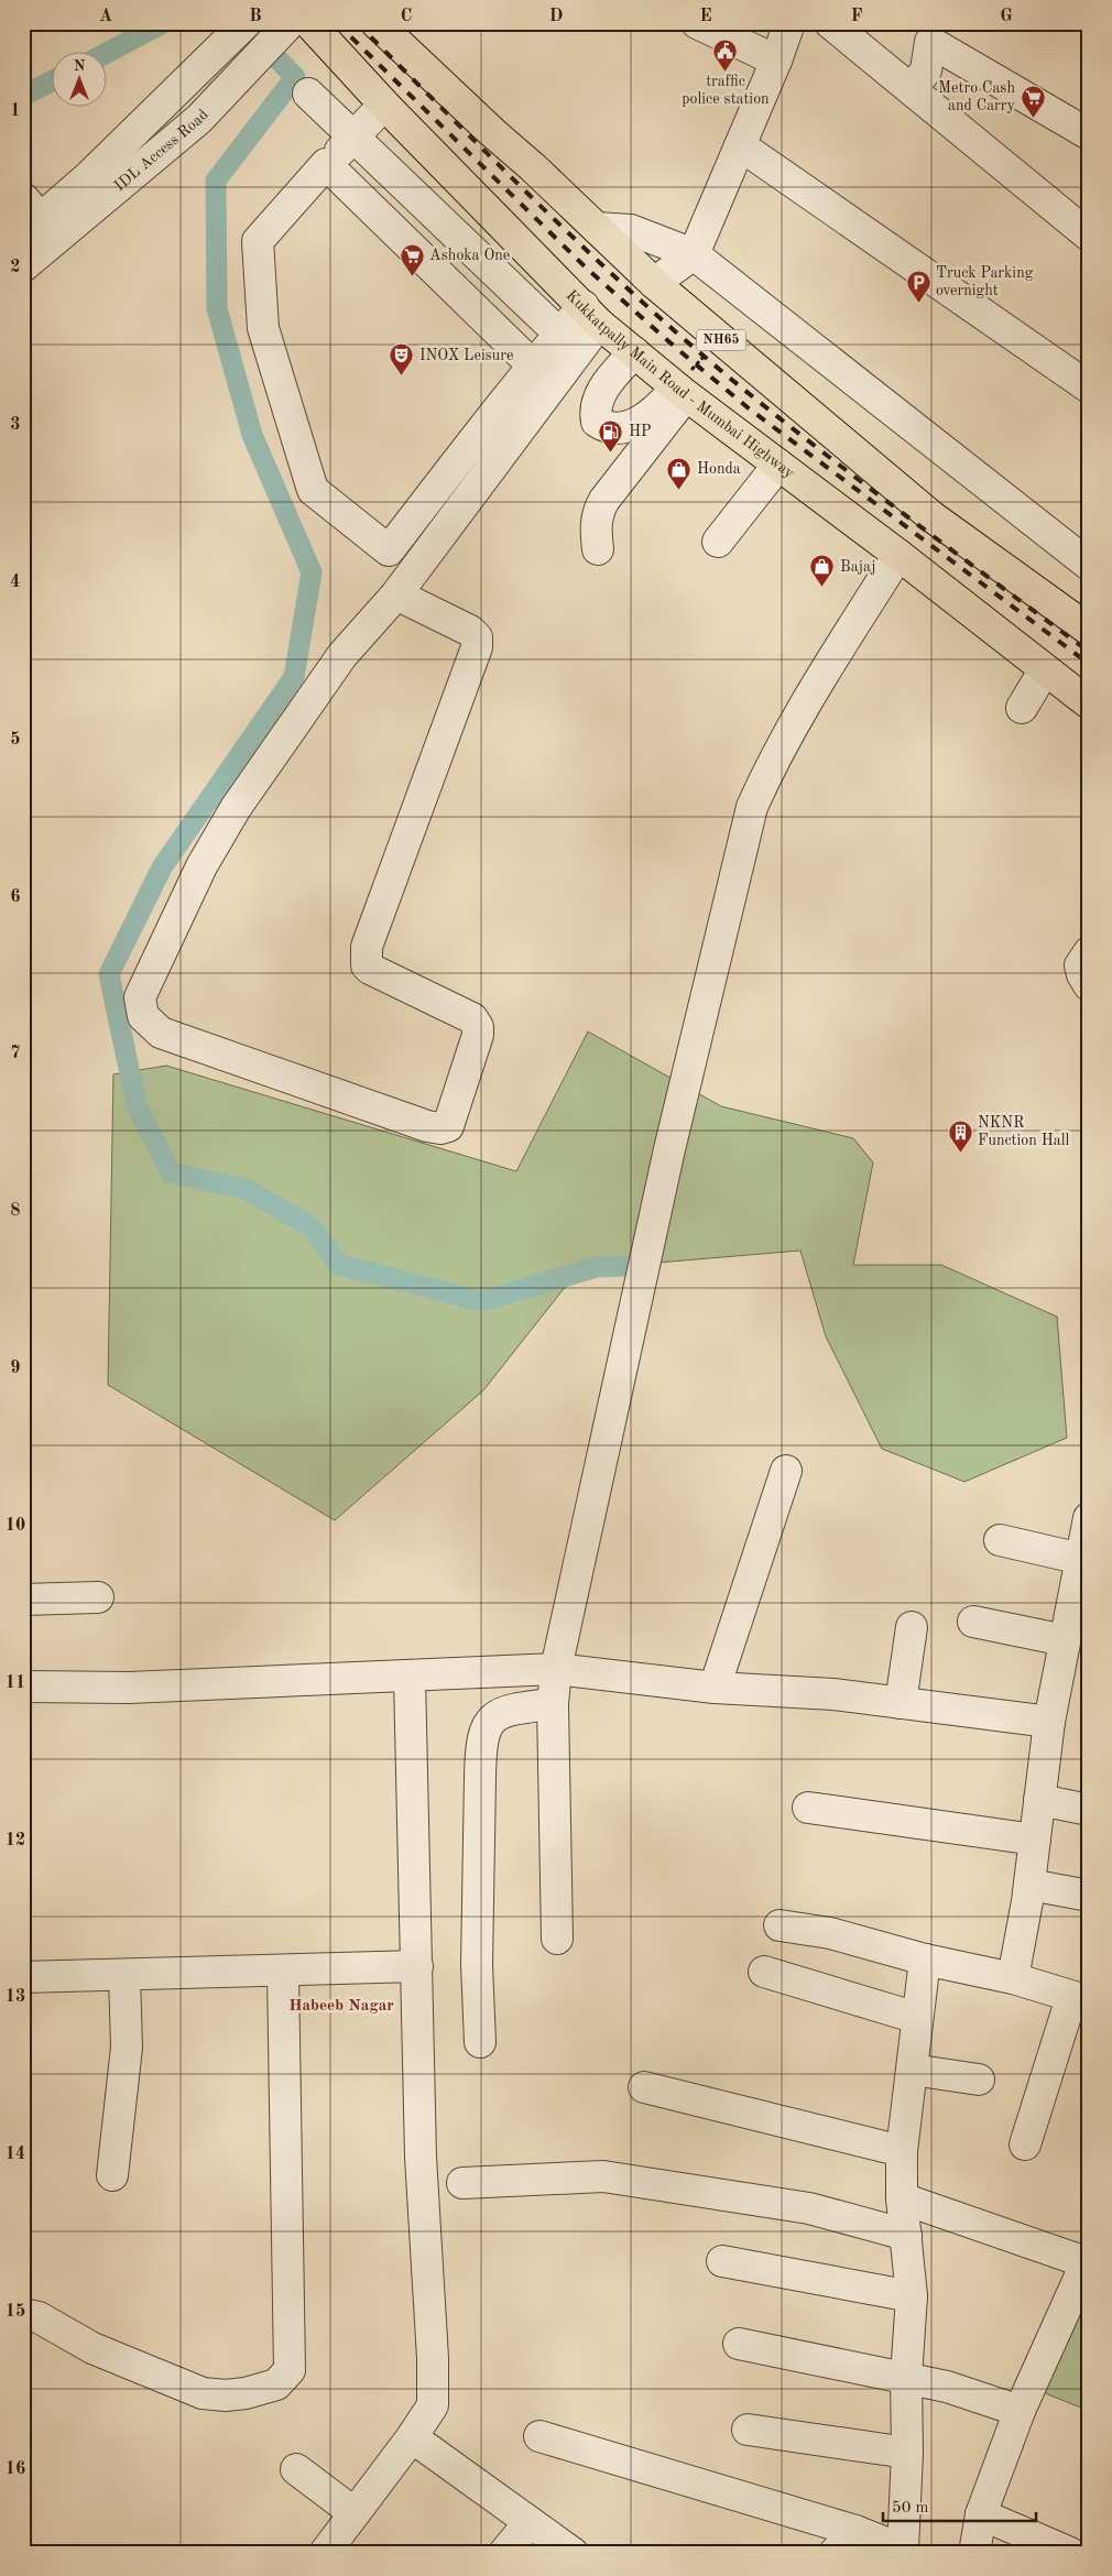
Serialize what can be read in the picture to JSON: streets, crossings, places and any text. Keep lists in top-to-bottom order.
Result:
{
  "streets": {
    "highway": ["NH65", "Kukkatpally Main Road - Mumbai Highway"],
    "street": ["IDL Access Road"]
  },
  "districts": ["Habeeb Nagar"],
  "places": {
    "public building": ["traffic police station"],
    "supermarket": ["Metro Cash and Carry", "Ashoka One"],
    "parking": ["Truck Parking overnight"],
    "theatre": ["INOX Leisure"],
    "fuel station": ["HP"],
    "shop": ["Honda", "Bajaj"],
    "building": ["NKNR Function Hall"]
  },
  "scale_bar": "50 m",
  "north": "top",
  "grid": {
    "columns": [
      "A",
      "B",
      "C",
      "D",
      "E",
      "F",
      "G"
    ],
    "rows": [
      "1",
      "2",
      "3",
      "4",
      "5",
      "6",
      "7",
      "8",
      "9",
      "10",
      "11",
      "12",
      "13",
      "14",
      "15",
      "16"
    ]
  }
}
